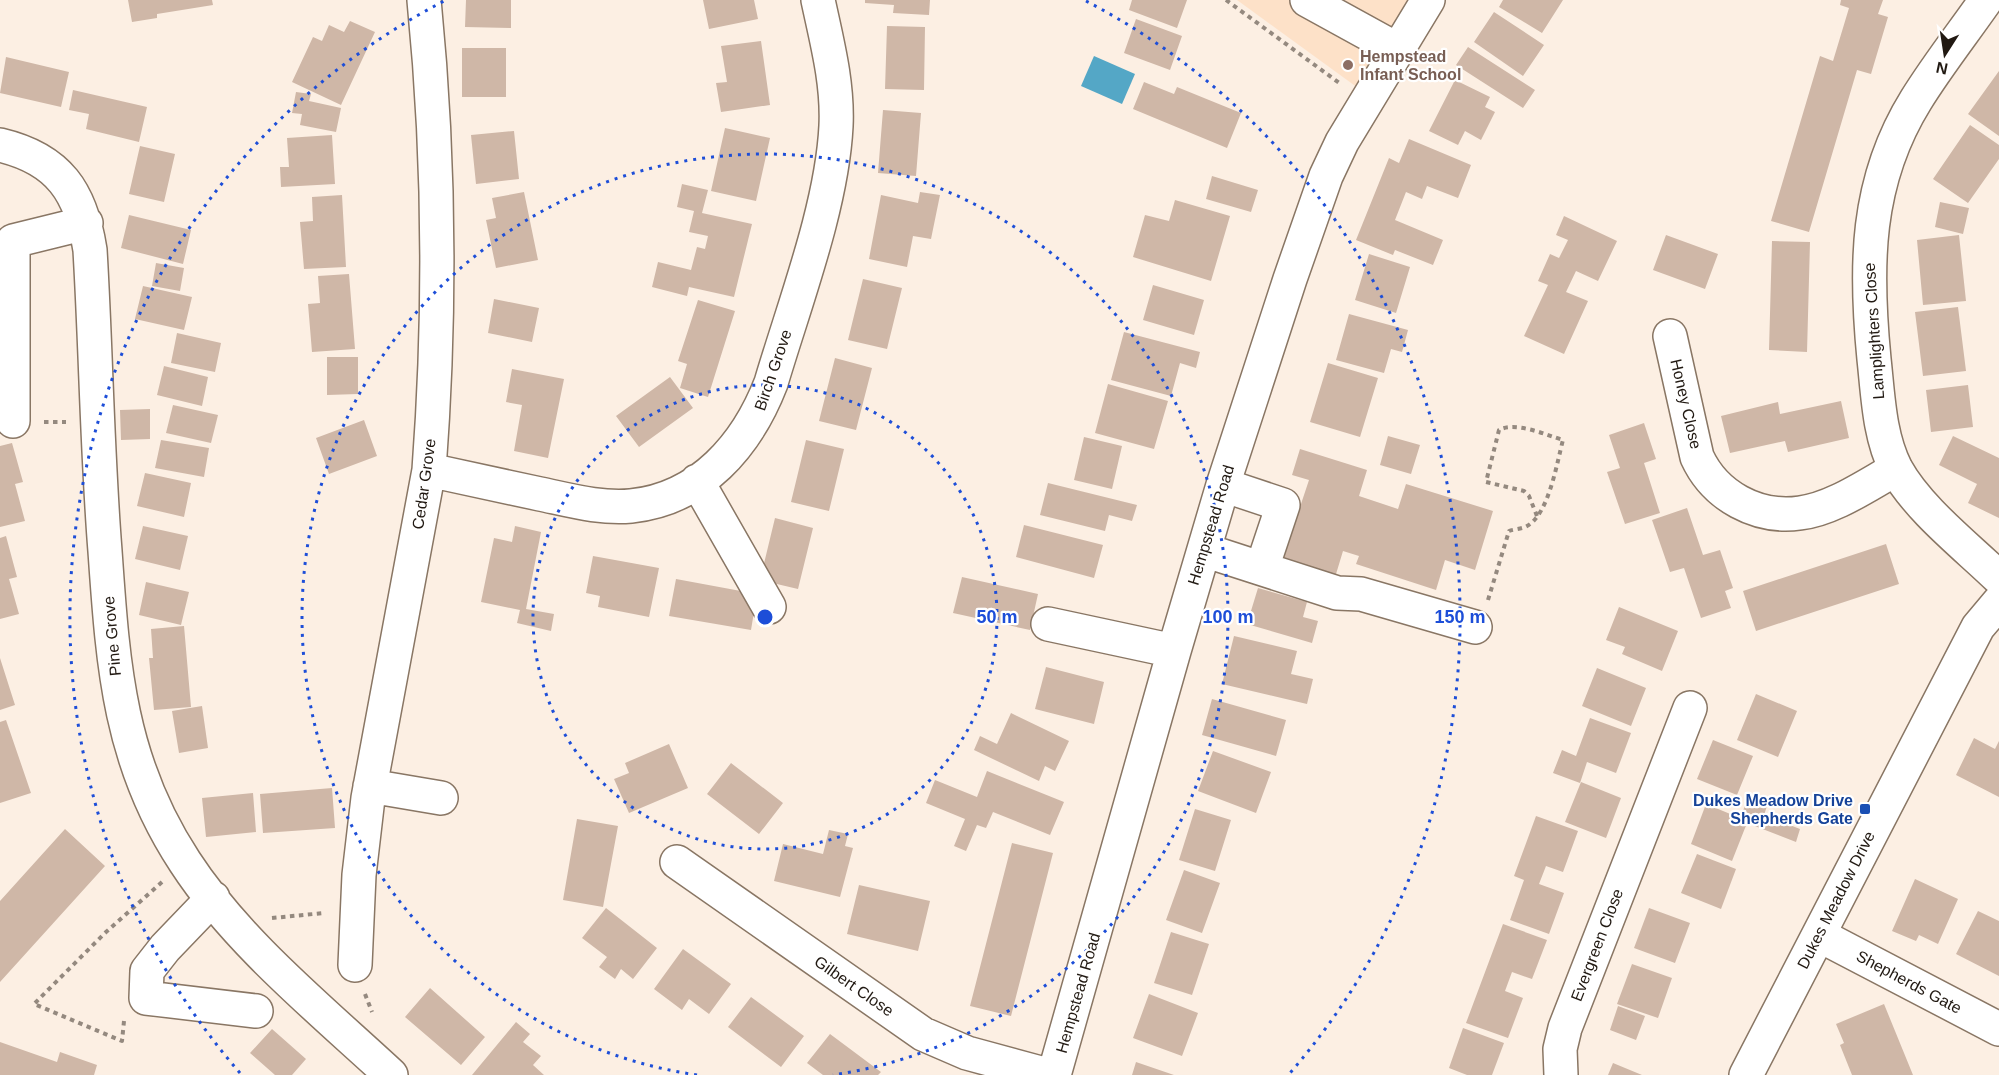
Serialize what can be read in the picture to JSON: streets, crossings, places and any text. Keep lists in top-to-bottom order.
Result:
{
  "streets": {
    "street": [
      "Lamplighters Close",
      "Birch Grove",
      "Honey Close",
      "Cedar Grove",
      "Hempstead Road",
      "Pine Grove",
      "Dukes Meadow Drive",
      "Evergreen Close",
      "Shepherds Gate",
      "Gilbert Close"
    ]
  },
  "crossings": [
    ["Lamplighters Close", "Honey Close"],
    ["Birch Grove", "Cedar Grove"],
    ["Dukes Meadow Drive", "Shepherds Gate"]
  ],
  "places": {
    "other": ["Hempstead Infant School"],
    "transit": ["Dukes Meadow Drive Shepherds Gate"]
  },
  "north": "bottom",
  "rings": ["50 m", "100 m", "150 m"]
}
